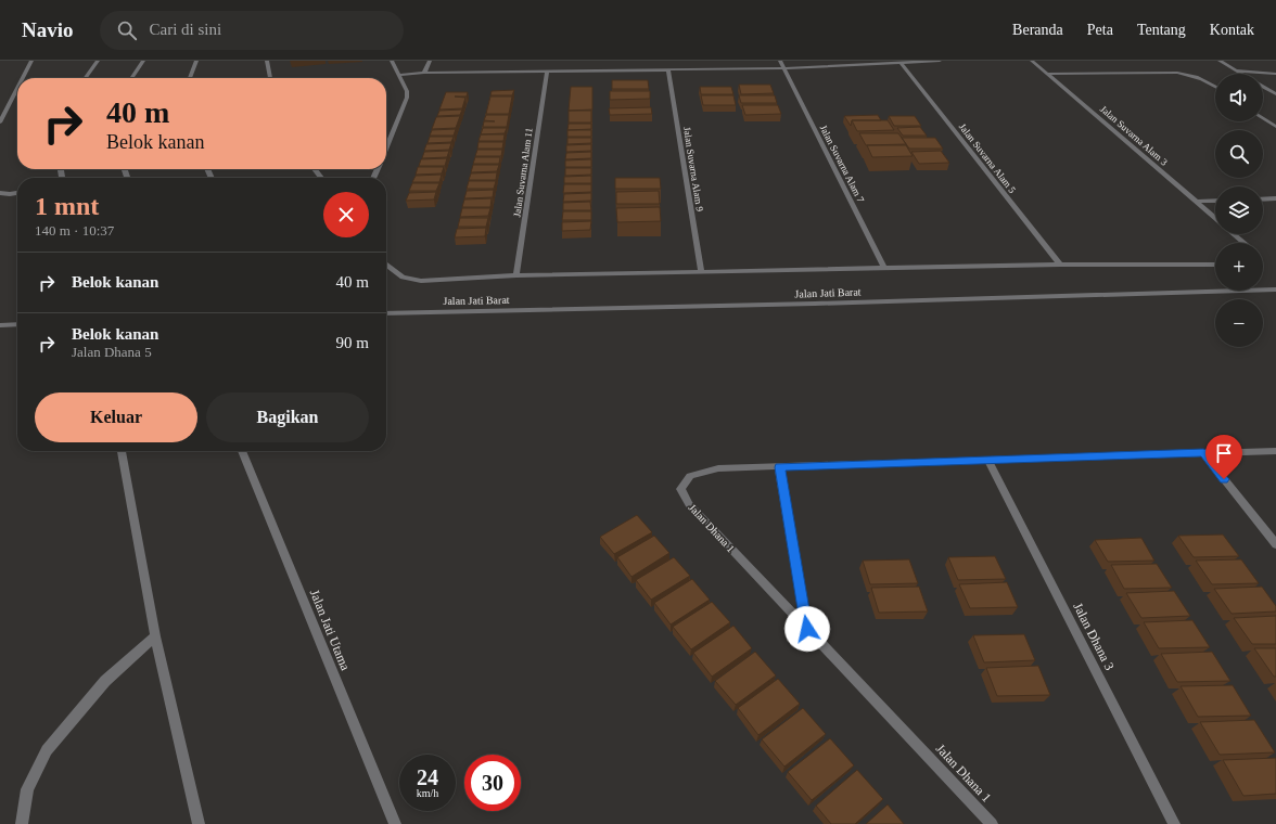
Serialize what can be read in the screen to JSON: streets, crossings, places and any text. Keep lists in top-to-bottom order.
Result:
{
  "streets": {
    "street": [
      "Jalan Suvarna Alam 3",
      "Jalan Suvarna Alam 5",
      "Jalan Suvarna Alam 7",
      "Jalan Suvarna Alam 9",
      "Jalan Suvarna Alam 11",
      "Jalan Jati Barat",
      "Jalan Dhana 1",
      "Jalan Jati Utama",
      "Jalan Dhana 3"
    ]
  },
  "page": {
    "header": "Navio",
    "search": "Cari di sini",
    "nav": [
      "Beranda",
      "Peta",
      "Tentang",
      "Kontak"
    ],
    "map_buttons": ["+", "−"],
    "turn": ["40 m", "Belok kanan"],
    "heading": ["1 mnt", "140 m · 10:37"],
    "list": [
      {
        "name": "Belok kanan",
        "value": "40 m"
      },
      {
        "name": "Belok kanan",
        "note": "Jalan Dhana 5",
        "value": "90 m"
      }
    ],
    "buttons": ["Keluar", "Bagikan"],
    "speed": "24 km/h",
    "limit": "30"
  }
}
